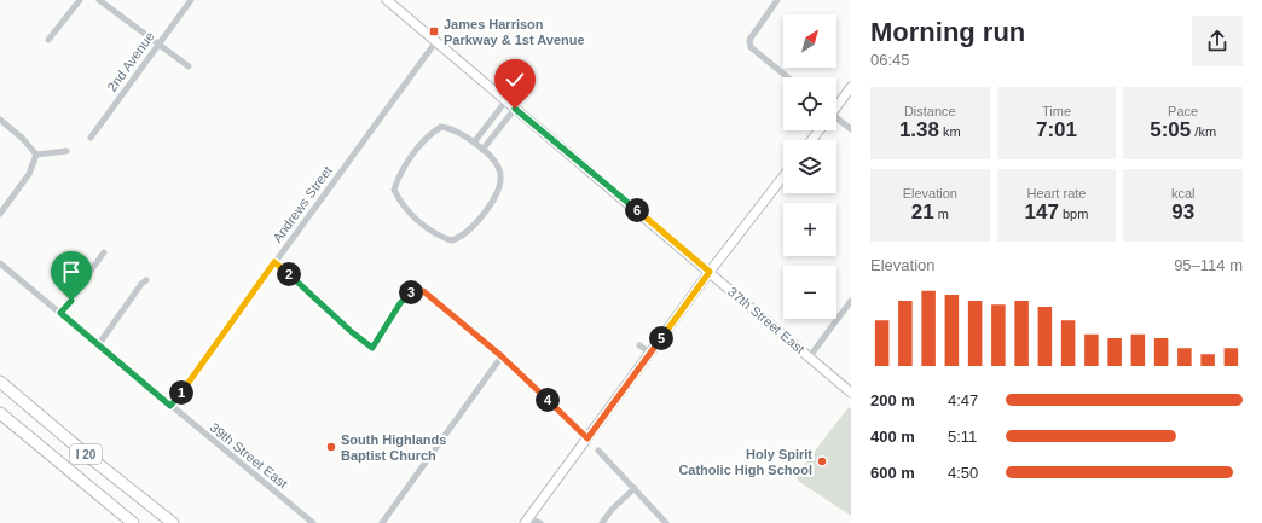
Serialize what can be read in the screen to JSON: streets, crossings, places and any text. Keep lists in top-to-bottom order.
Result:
{
  "streets": {
    "highway": ["I 20"],
    "street": [
      "2nd Avenue",
      "Andrews Street",
      "37th Street East",
      "39th Street East"
    ]
  },
  "crossings": [
    ["Andrews Street", "37th Street East"],
    ["Andrews Street", "39th Street East"]
  ],
  "places": {
    "transit": ["James Harrison Parkway & 1st Avenue"],
    "other": ["South Highlands Baptist Church", "Holy Spirit Catholic High School"]
  },
  "north": "top right",
  "page": {
    "heading": ["Morning run", "06:45"],
    "map_buttons": ["+", "−"],
    "stats": [
      ["Distance", "1.38 km"],
      ["Time", "7:01"],
      ["Pace", "5:05 /km"],
      ["Elevation", "21 m"],
      ["Heart rate", "147 bpm"],
      ["kcal", "93"]
    ],
    "pins": [
      "6",
      "2",
      "3",
      "5",
      "1",
      "4"
    ],
    "chart": ["Elevation", "95–114 m"],
    "list": [
      {
        "name": "200 m",
        "note": "4:47"
      },
      {
        "name": "400 m",
        "note": "5:11"
      },
      {
        "name": "600 m",
        "note": "4:50"
      }
    ]
  }
}
